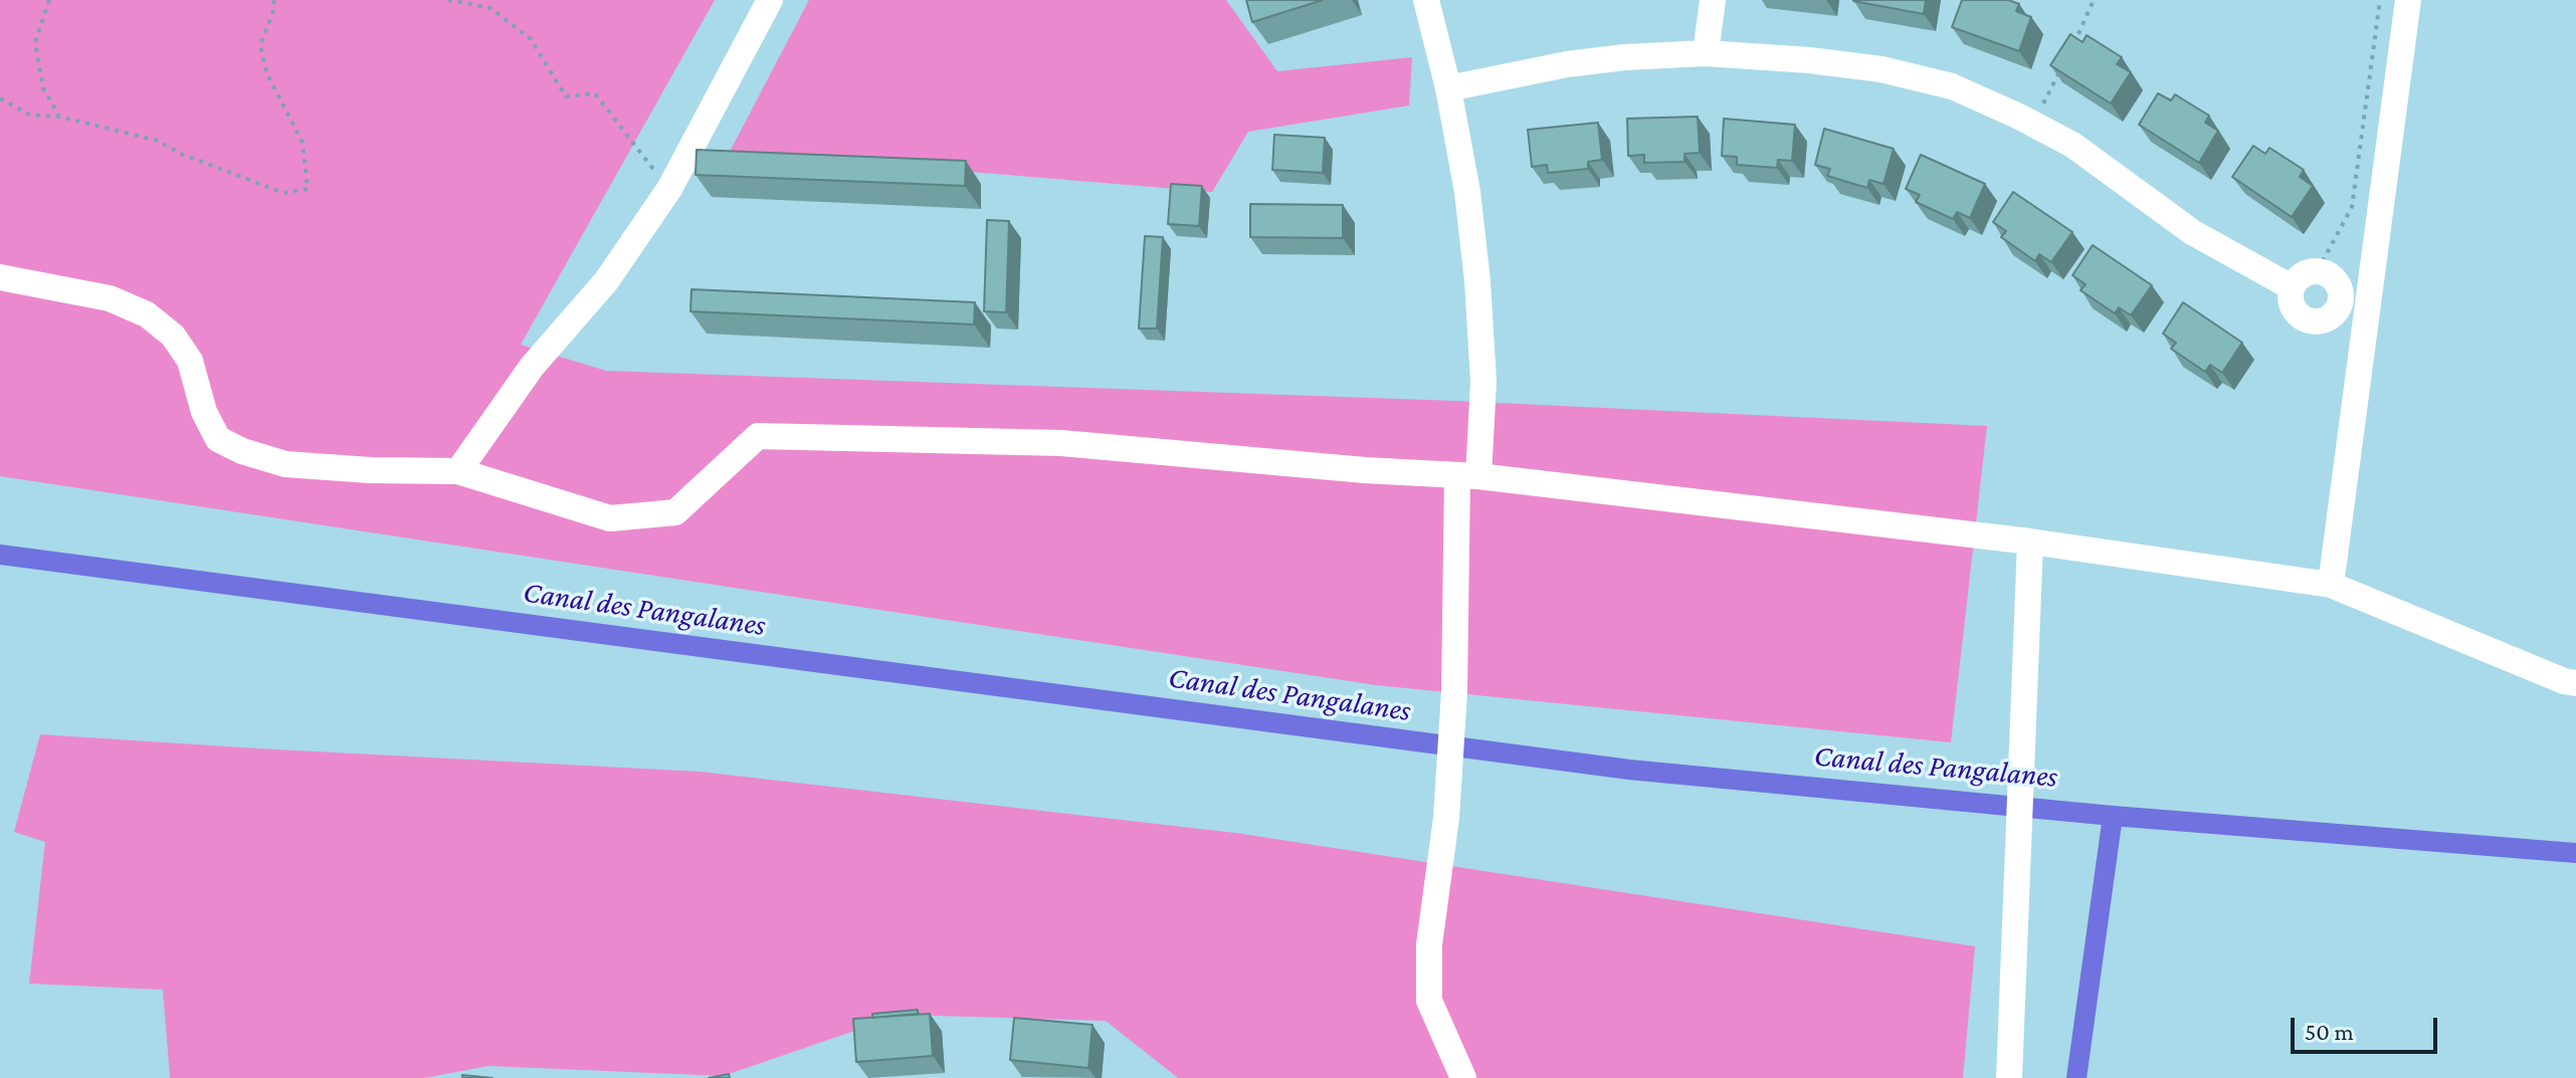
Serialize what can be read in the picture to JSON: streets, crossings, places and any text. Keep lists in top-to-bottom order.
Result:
{
  "water": ["Canal des Pangalanes"],
  "scale_bar": "50 m"
}
